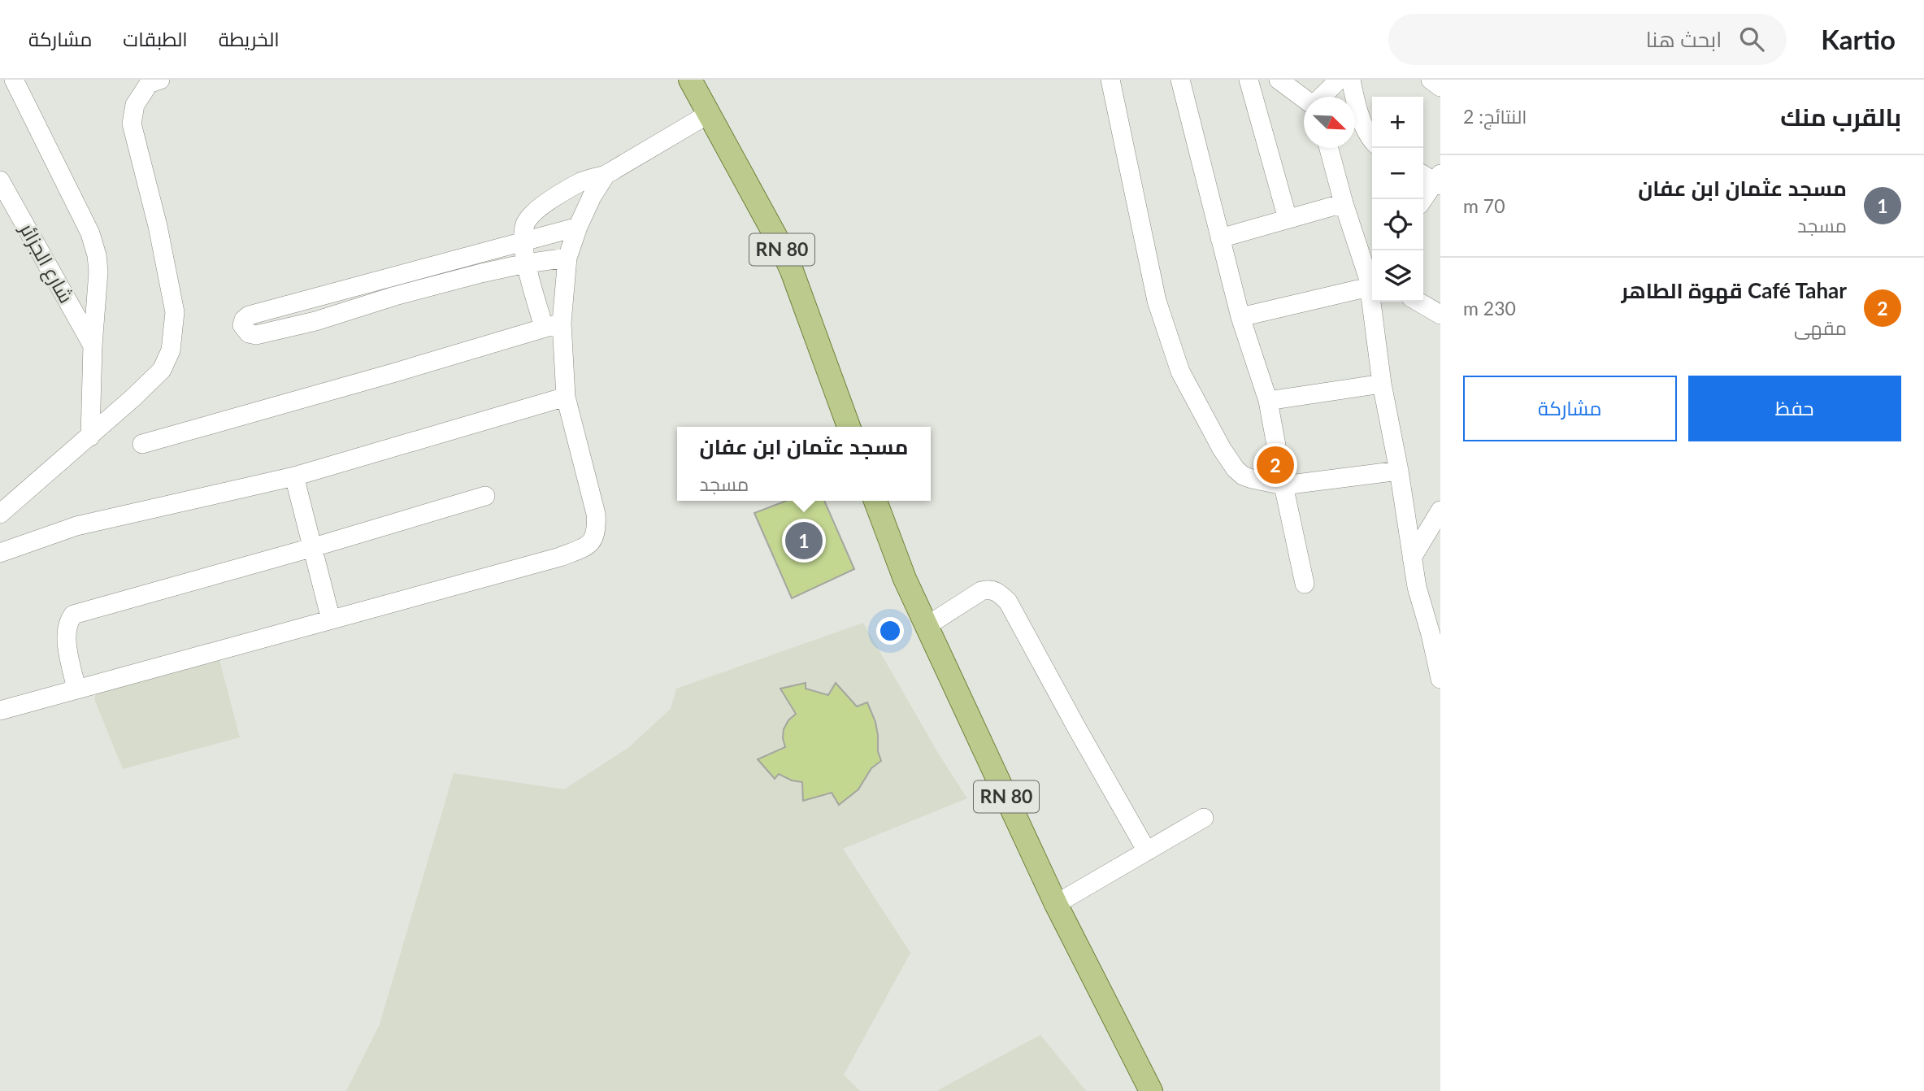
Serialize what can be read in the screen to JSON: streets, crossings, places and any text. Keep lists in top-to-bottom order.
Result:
{
  "streets": {
    "main road": ["RN 80"],
    "street": ["شارع الجزائر"]
  },
  "north": "bottom right",
  "page": {
    "header": "Kartio",
    "search": "ابحث هنا",
    "nav": ["الخريطة", "الطبقات", "مشاركة"],
    "heading": ["بالقرب منك", "النتائج: 2"],
    "map_buttons": ["+", "−"],
    "list": [
      {
        "mark": "1",
        "name": "مسجد عثمان ابن عفان",
        "note": "مسجد",
        "value": "70 m"
      },
      {
        "mark": "2",
        "name": "Café Tahar قهوة الطاهر",
        "note": "مقهى",
        "value": "230 m"
      }
    ],
    "buttons": ["حفظ", "مشاركة"],
    "popup": ["مسجد عثمان ابن عفان", "مسجد"],
    "pins": ["2", "1"]
  }
}
